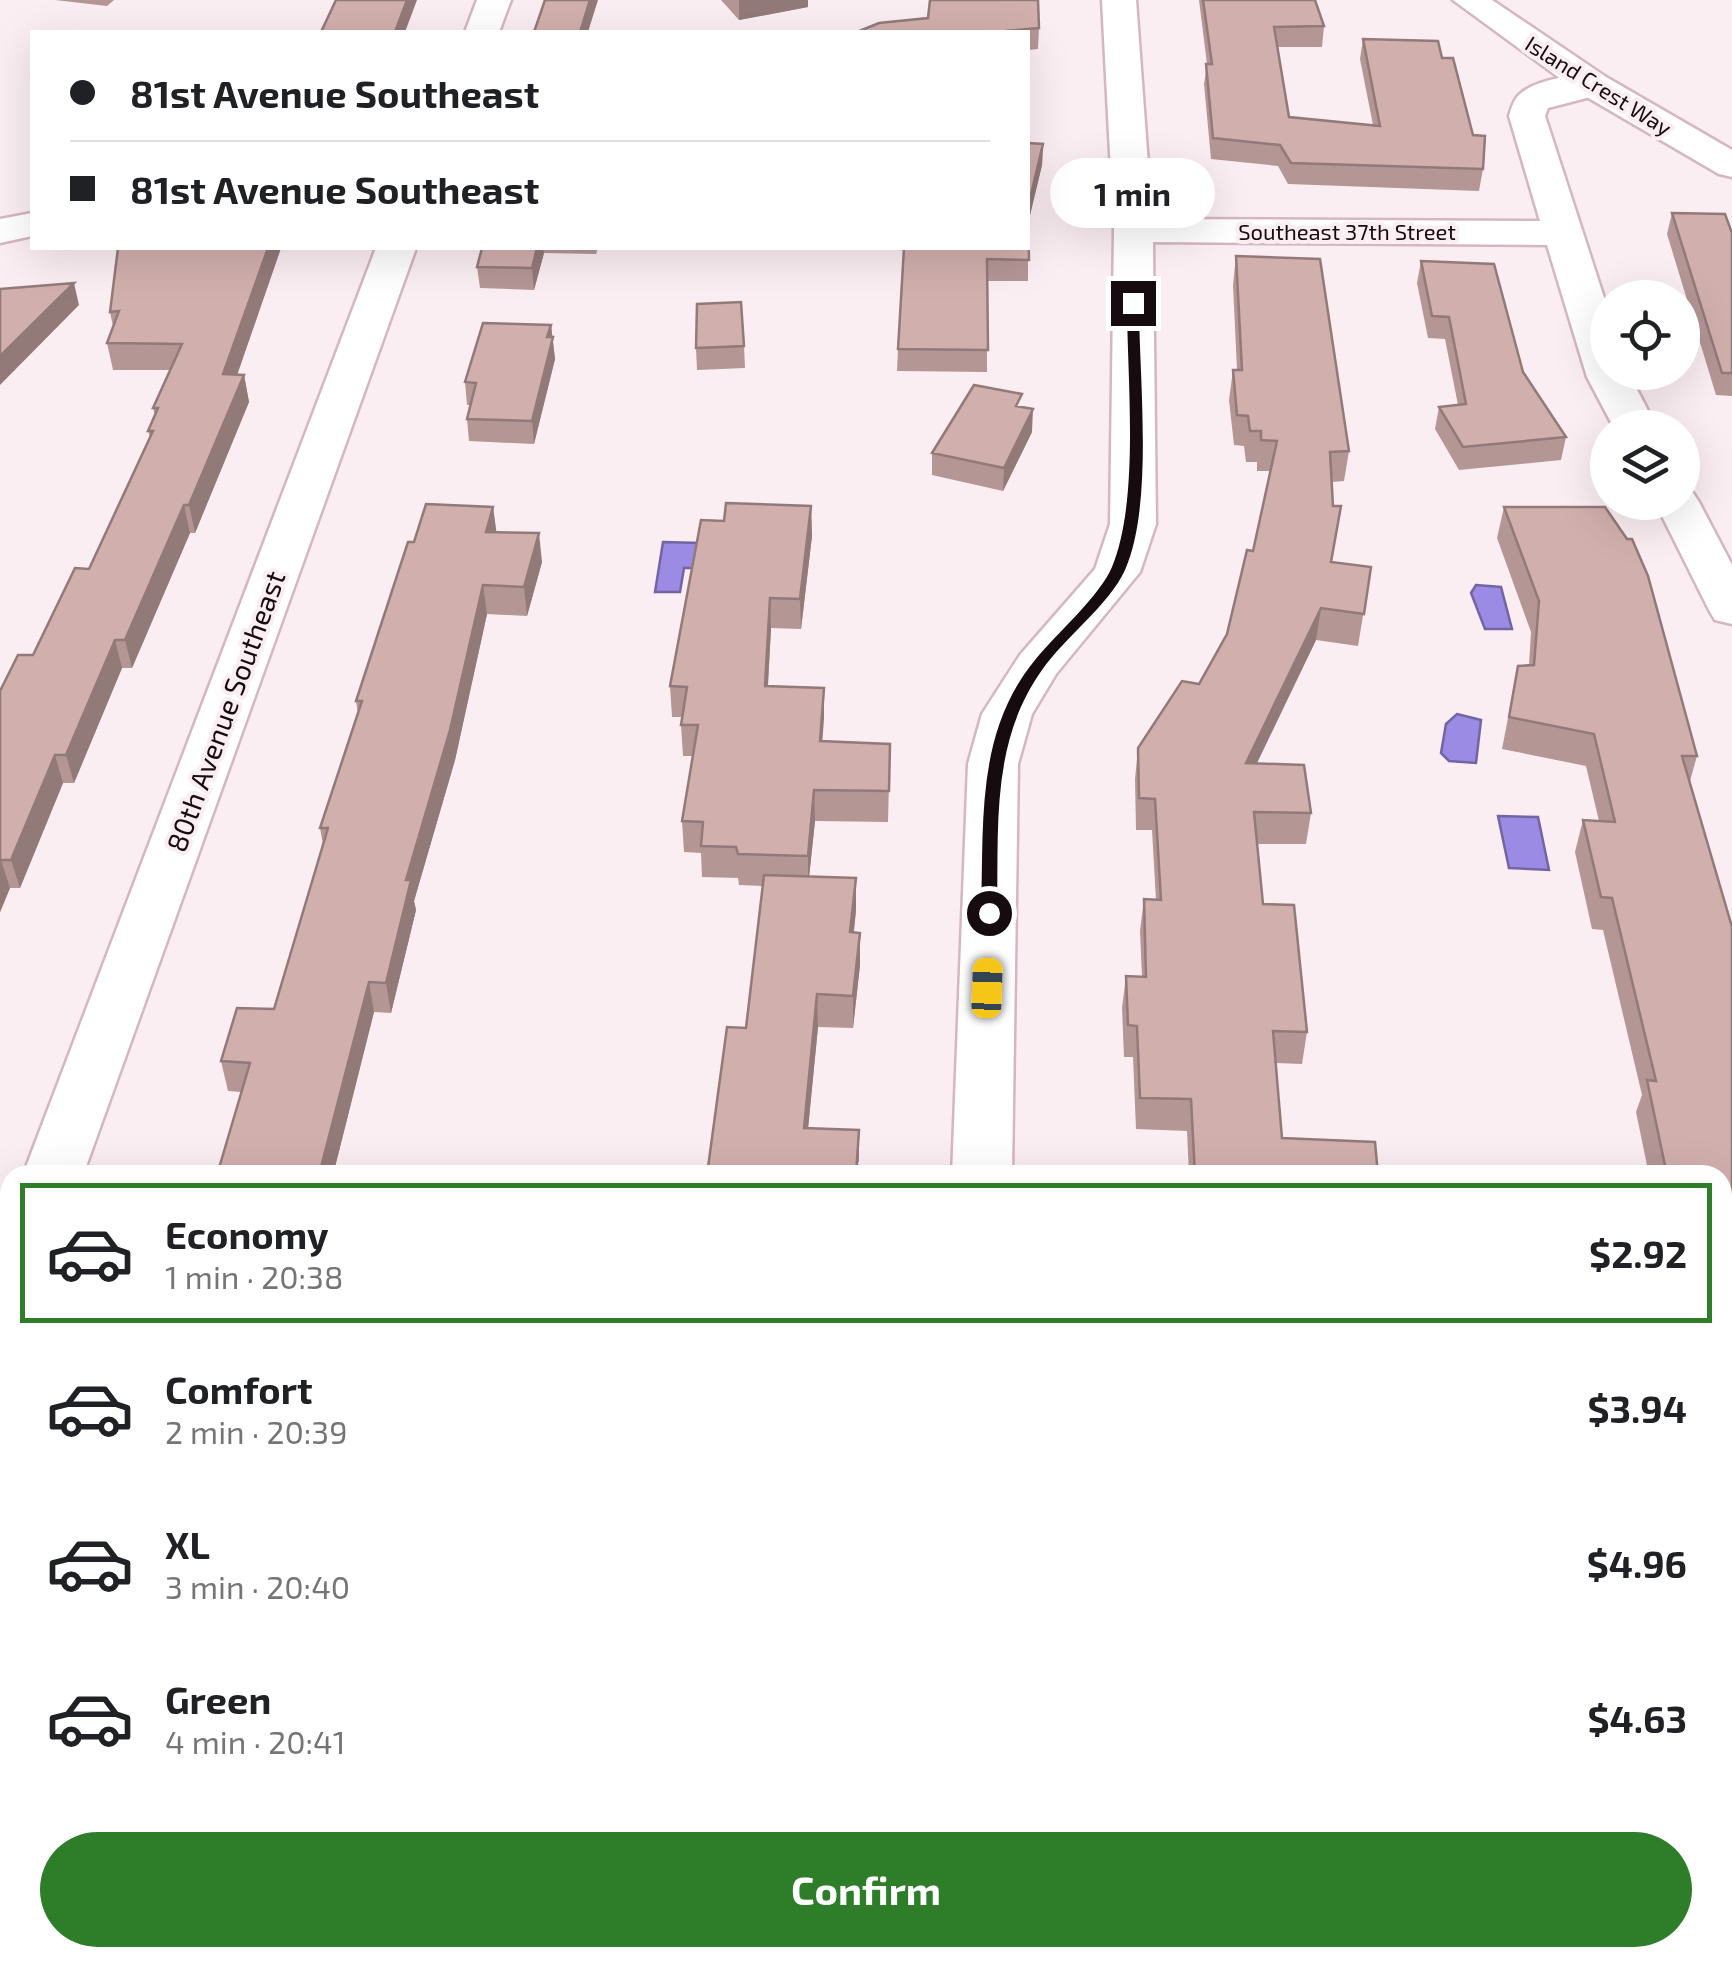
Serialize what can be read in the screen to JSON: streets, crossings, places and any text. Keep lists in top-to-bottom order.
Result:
{
  "streets": {
    "street": ["Island Crest Way", "Southeast 37th Street", "80th Avenue Southeast"]
  },
  "page": {
    "banner": ["81st Avenue Southeast", "81st Avenue Southeast"],
    "bubble": "1 min",
    "list": [
      {
        "name": "Economy",
        "note": "1 min · 20:38",
        "value": "$2.92"
      },
      {
        "name": "Comfort",
        "note": "2 min · 20:39",
        "value": "$3.94"
      },
      {
        "name": "XL",
        "note": "3 min · 20:40",
        "value": "$4.96"
      },
      {
        "name": "Green",
        "note": "4 min · 20:41",
        "value": "$4.63"
      }
    ],
    "buttons": "Confirm"
  }
}
